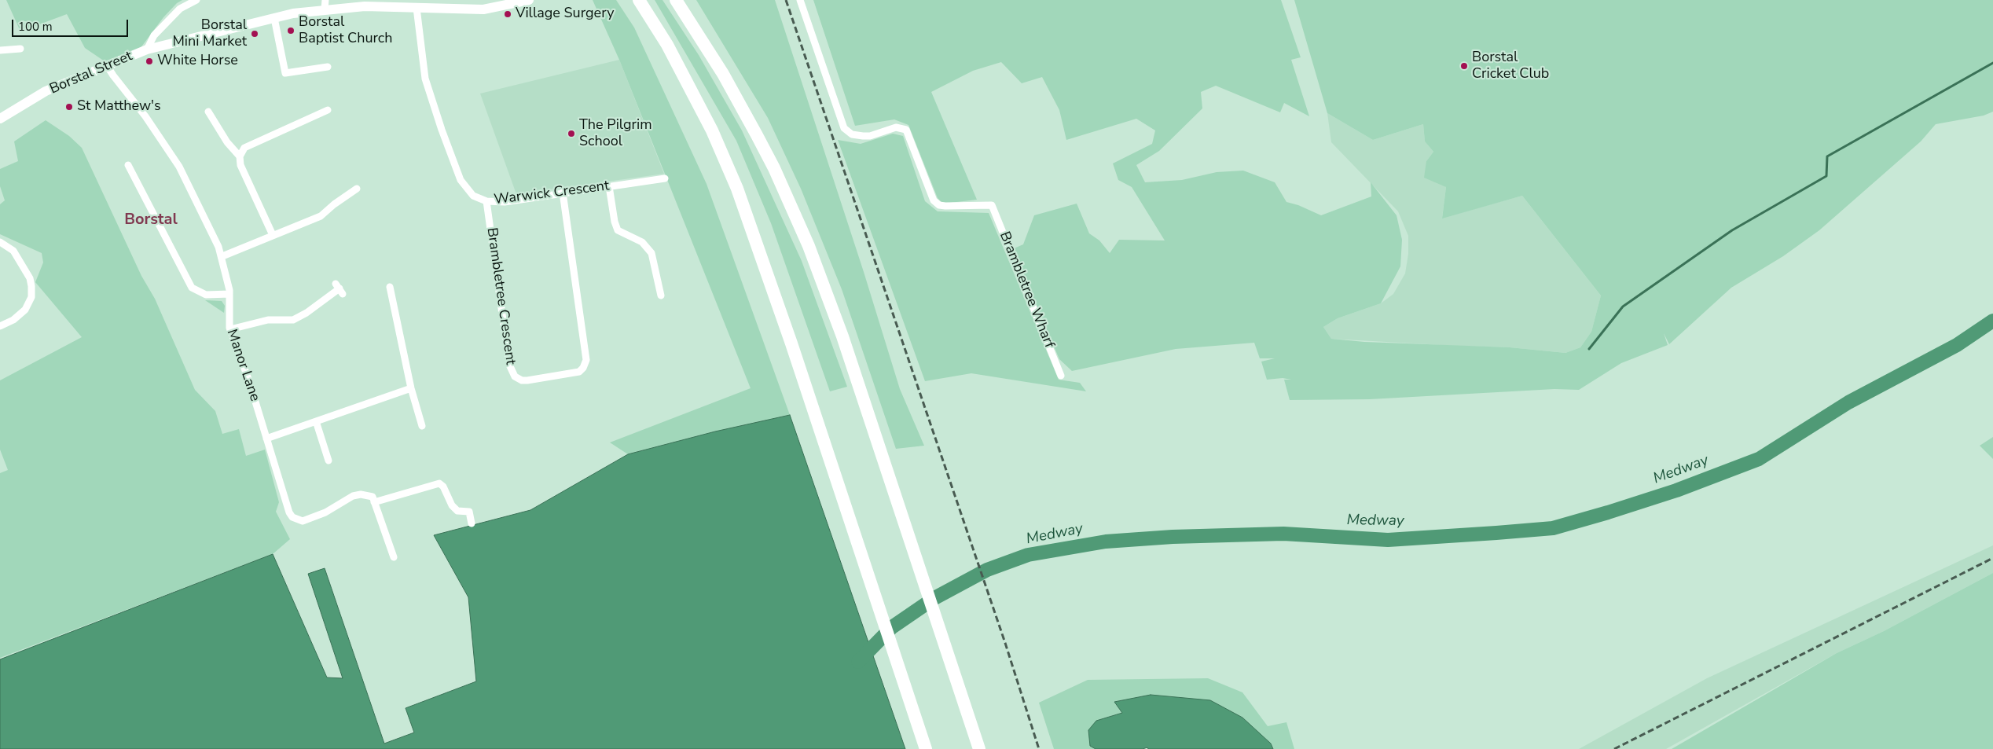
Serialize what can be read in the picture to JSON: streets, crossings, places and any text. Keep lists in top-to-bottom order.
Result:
{
  "streets": {
    "street": [
      "Borstal Street",
      "Warwick Crescent",
      "Brambletree Wharf",
      "Brambletree Crescent",
      "Manor Lane"
    ]
  },
  "crossings": [
    ["Borstal Street", "Warwick Crescent"],
    ["Borstal Street", "Manor Lane"],
    ["Warwick Crescent", "Brambletree Crescent"]
  ],
  "districts": ["Borstal"],
  "water": ["Medway"],
  "places": [
    "Village Surgery",
    "Borstal Baptist Church",
    "Borstal Mini Market",
    "White Horse",
    "Borstal Cricket Club",
    "St Matthew's",
    "The Pilgrim School"
  ],
  "scale_bar": "100 m"
}
